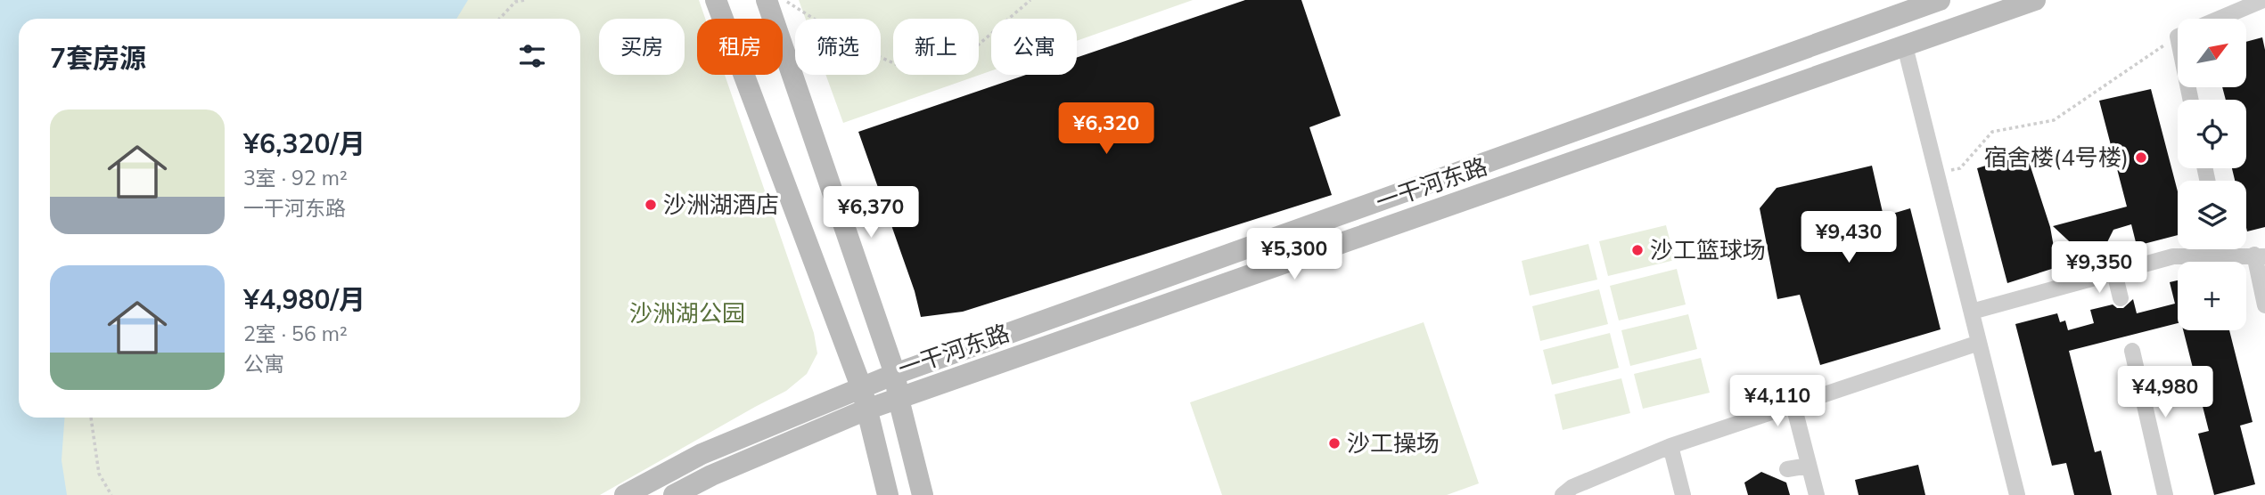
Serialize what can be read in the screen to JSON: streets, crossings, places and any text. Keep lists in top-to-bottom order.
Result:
{
  "streets": {
    "street": ["一干河东路"]
  },
  "parks": ["沙洲湖公园"],
  "places": [
    "宿舍楼(4号楼)",
    "沙洲湖酒店",
    "沙工篮球场",
    "沙工操场"
  ],
  "north": "top right",
  "page": {
    "map_buttons": "+",
    "chip": [
      "买房",
      "租房",
      "筛选",
      "新上",
      "公寓"
    ],
    "heading": "7套房源",
    "list": [
      {
        "name": "¥6,320/月",
        "note": "3室 · 92 m² · 一干河东路"
      },
      {
        "name": "¥4,980/月",
        "note": "2室 · 56 m² · 公寓"
      }
    ],
    "price": [
      "¥6,320",
      "¥6,370",
      "¥9,430",
      "¥5,300",
      "¥9,350",
      "¥4,980",
      "¥4,110"
    ]
  }
}
